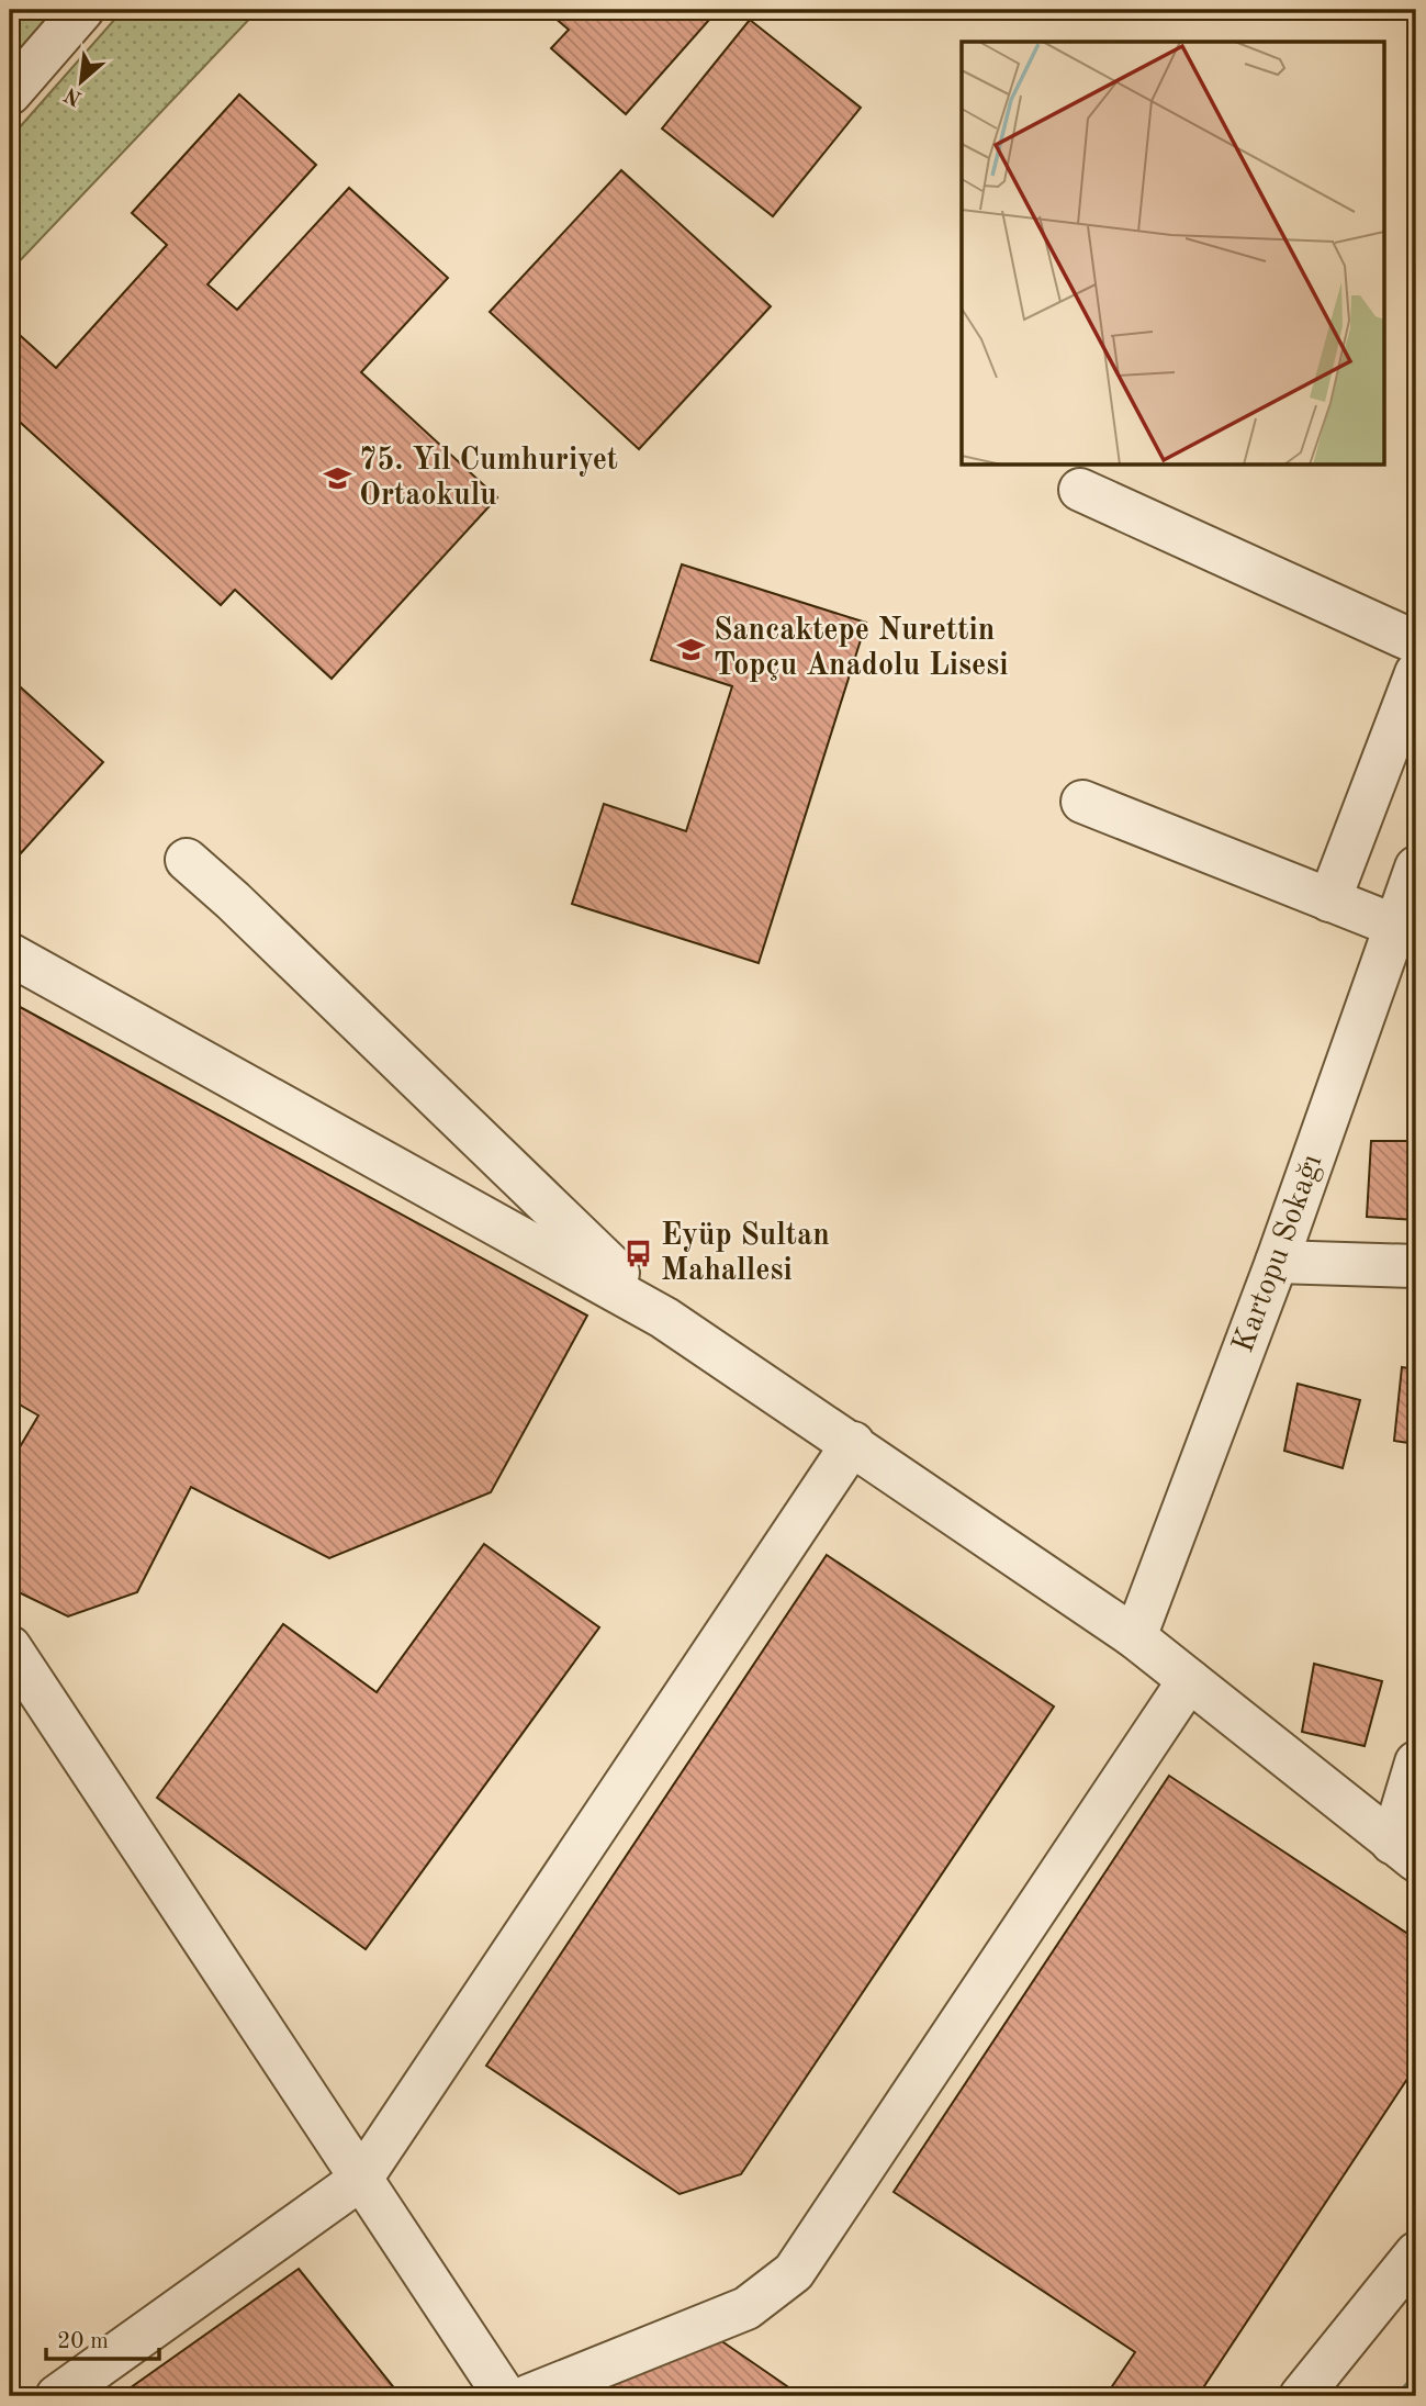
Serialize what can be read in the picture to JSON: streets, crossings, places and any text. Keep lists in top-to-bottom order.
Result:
{
  "streets": {
    "street": ["Kartopu Sokağı"]
  },
  "places": {
    "school or university": ["75. Yıl Cumhuriyet Ortaokulu", "Sancaktepe Nurettin Topçu Anadolu Lisesi"],
    "bus stop": ["Eyüp Sultan Mahallesi"]
  },
  "scale_bar": "20 m",
  "north": "bottom left"
}
